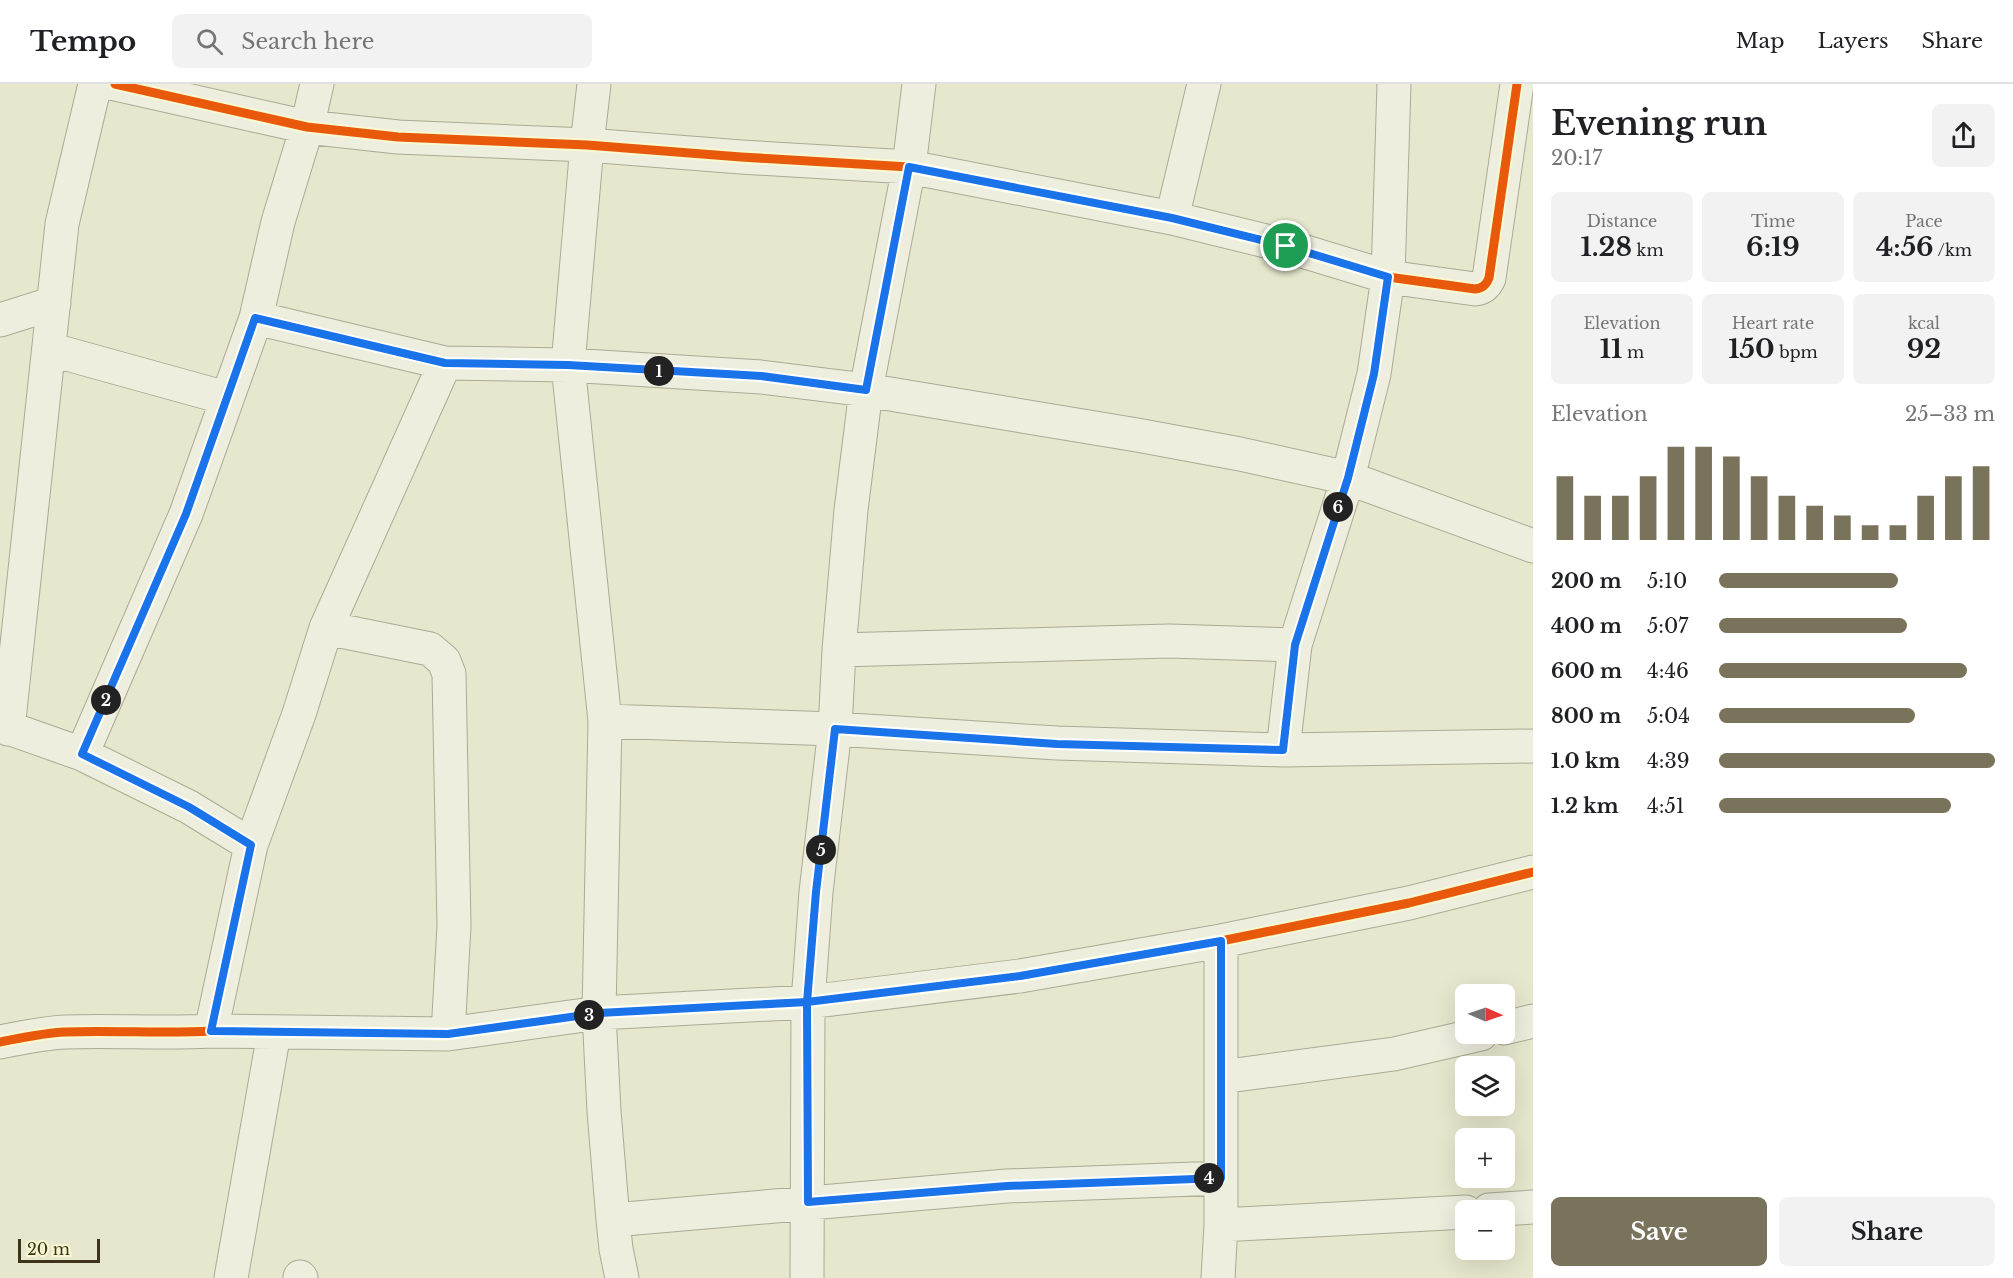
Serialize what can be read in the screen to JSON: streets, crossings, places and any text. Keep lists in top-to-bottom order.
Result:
{
  "scale_bar": "20 m",
  "north": "right",
  "page": {
    "header": "Tempo",
    "search": "Search here",
    "nav": ["Map", "Layers", "Share"],
    "heading": ["Evening run", "20:17"],
    "stats": [
      ["Distance", "1.28 km"],
      ["Time", "6:19"],
      ["Pace", "4:56 /km"],
      ["Elevation", "11 m"],
      ["Heart rate", "150 bpm"],
      ["kcal", "92"]
    ],
    "pins": [
      "1",
      "6",
      "2",
      "5",
      "3",
      "4"
    ],
    "chart": ["Elevation", "25–33 m"],
    "list": [
      {
        "name": "200 m",
        "note": "5:10"
      },
      {
        "name": "400 m",
        "note": "5:07"
      },
      {
        "name": "600 m",
        "note": "4:46"
      },
      {
        "name": "800 m",
        "note": "5:04"
      },
      {
        "name": "1.0 km",
        "note": "4:39"
      },
      {
        "name": "1.2 km",
        "note": "4:51"
      }
    ],
    "map_buttons": ["+", "−"],
    "buttons": ["Save", "Share"],
    "scale": "20 m"
  }
}
